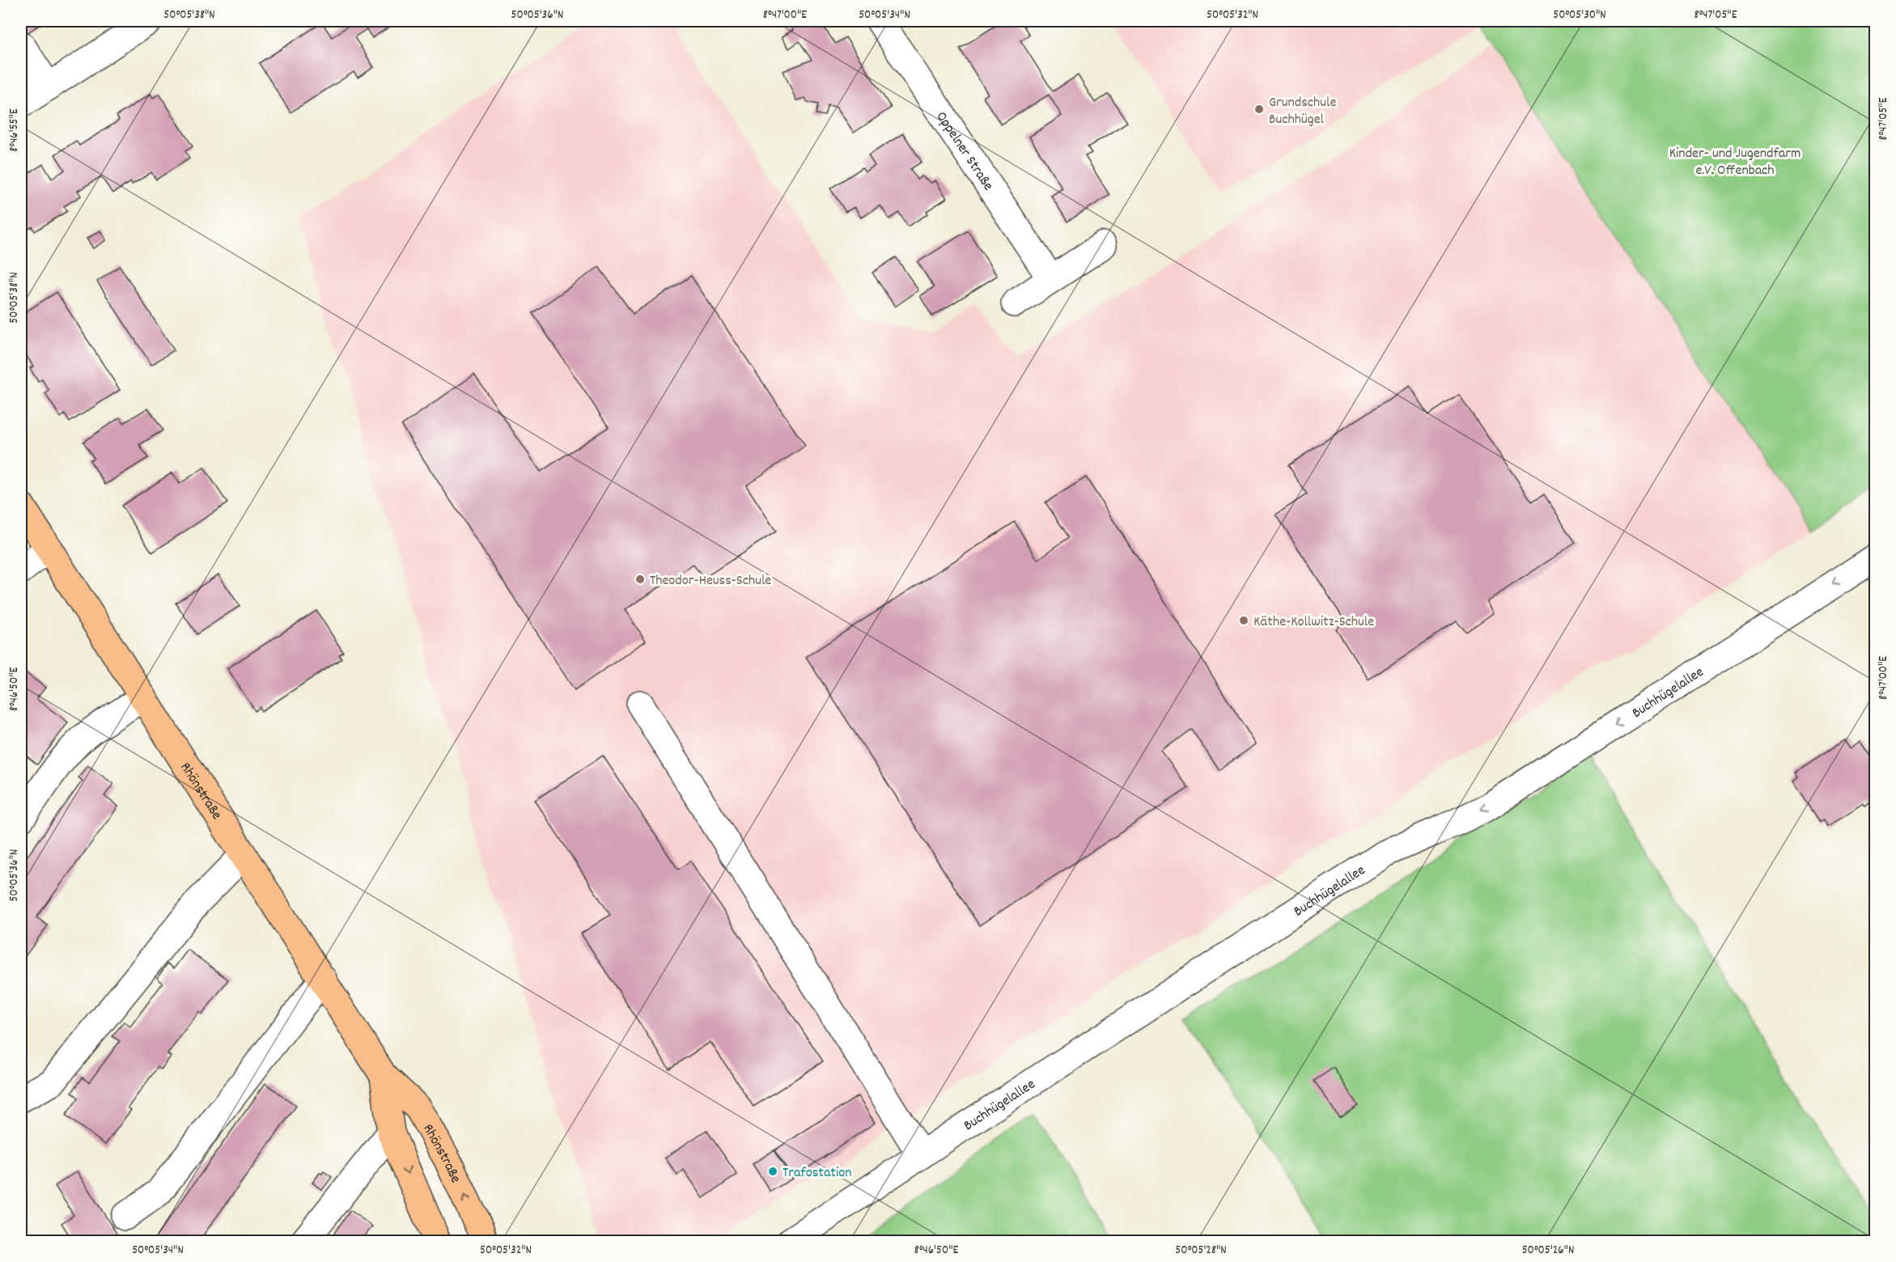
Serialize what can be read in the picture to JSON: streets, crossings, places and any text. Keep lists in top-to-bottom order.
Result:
{
  "streets": {
    "main road": ["Rhönstraße"],
    "street": ["Oppelner Straße", "Buchhügelallee"]
  },
  "one_way": ["Buchhügelallee"],
  "parks": ["Kinder- und Jugendfarm e.V. Offenbach"],
  "places": [
    "Grundschule Buchhügel",
    "Theodor-Heuss-Schule",
    "Käthe-Kollwitz-Schule",
    "Trafostation"
  ],
  "coordinates": [
    "50°05'38\"N",
    "50°05'36\"N",
    "8°47'00\"E",
    "50°05'34\"N",
    "50°05'32\"N",
    "50°05'30\"N",
    "8°47'05\"E",
    "8°46'55\"E",
    "8°46'50\"E",
    "50°05'28\"N",
    "50°05'26\"N"
  ]
}
